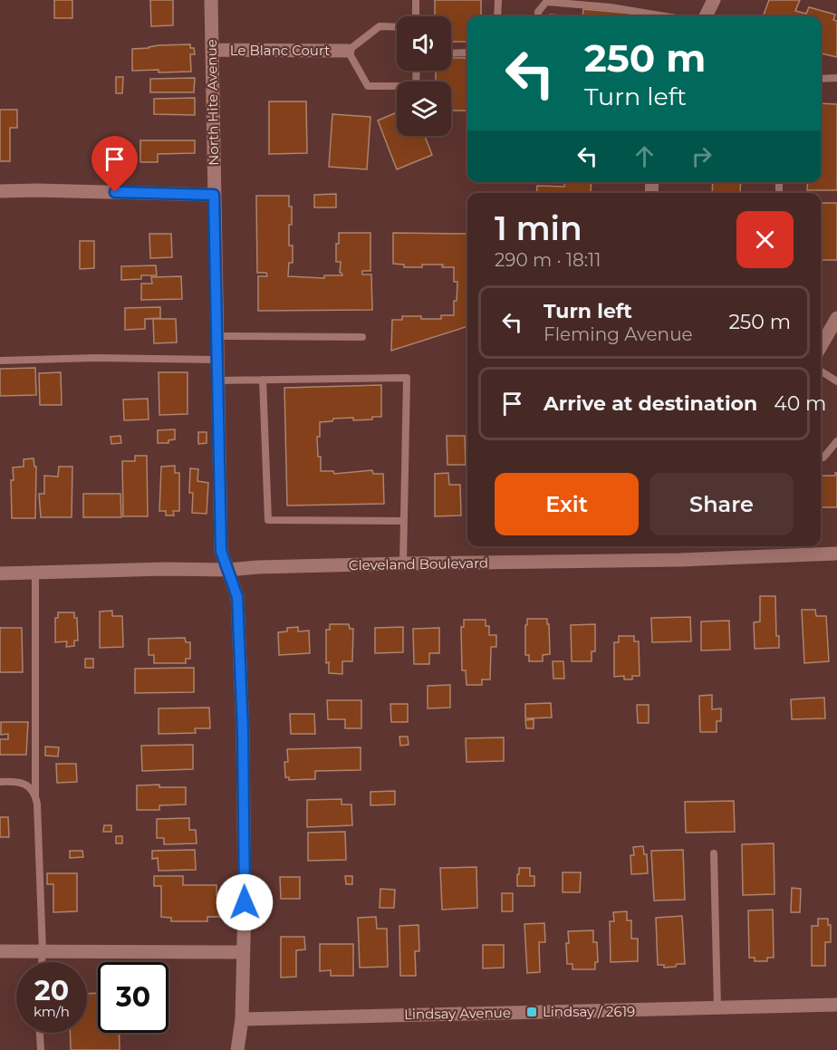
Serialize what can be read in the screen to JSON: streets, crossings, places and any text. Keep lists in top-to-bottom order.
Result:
{
  "streets": {
    "street": [
      "Le Blanc Court",
      "North Hite Avenue",
      "Cleveland Boulevard",
      "Lindsay Avenue"
    ]
  },
  "crossings": [
    ["Le Blanc Court", "North Hite Avenue"],
    ["North Hite Avenue", "Cleveland Boulevard"],
    ["North Hite Avenue", "Lindsay Avenue"]
  ],
  "places": {
    "transit": ["Lindsay / 2619"]
  },
  "page": {
    "turn": ["250 m", "Turn left"],
    "heading": ["1 min", "290 m · 18:11"],
    "list": [
      {
        "name": "Turn left",
        "note": "Fleming Avenue",
        "value": "250 m"
      },
      {
        "name": "Arrive at destination",
        "value": "40 m"
      }
    ],
    "buttons": ["Exit", "Share"],
    "speed": "20 km/h",
    "limit": "30"
  }
}
